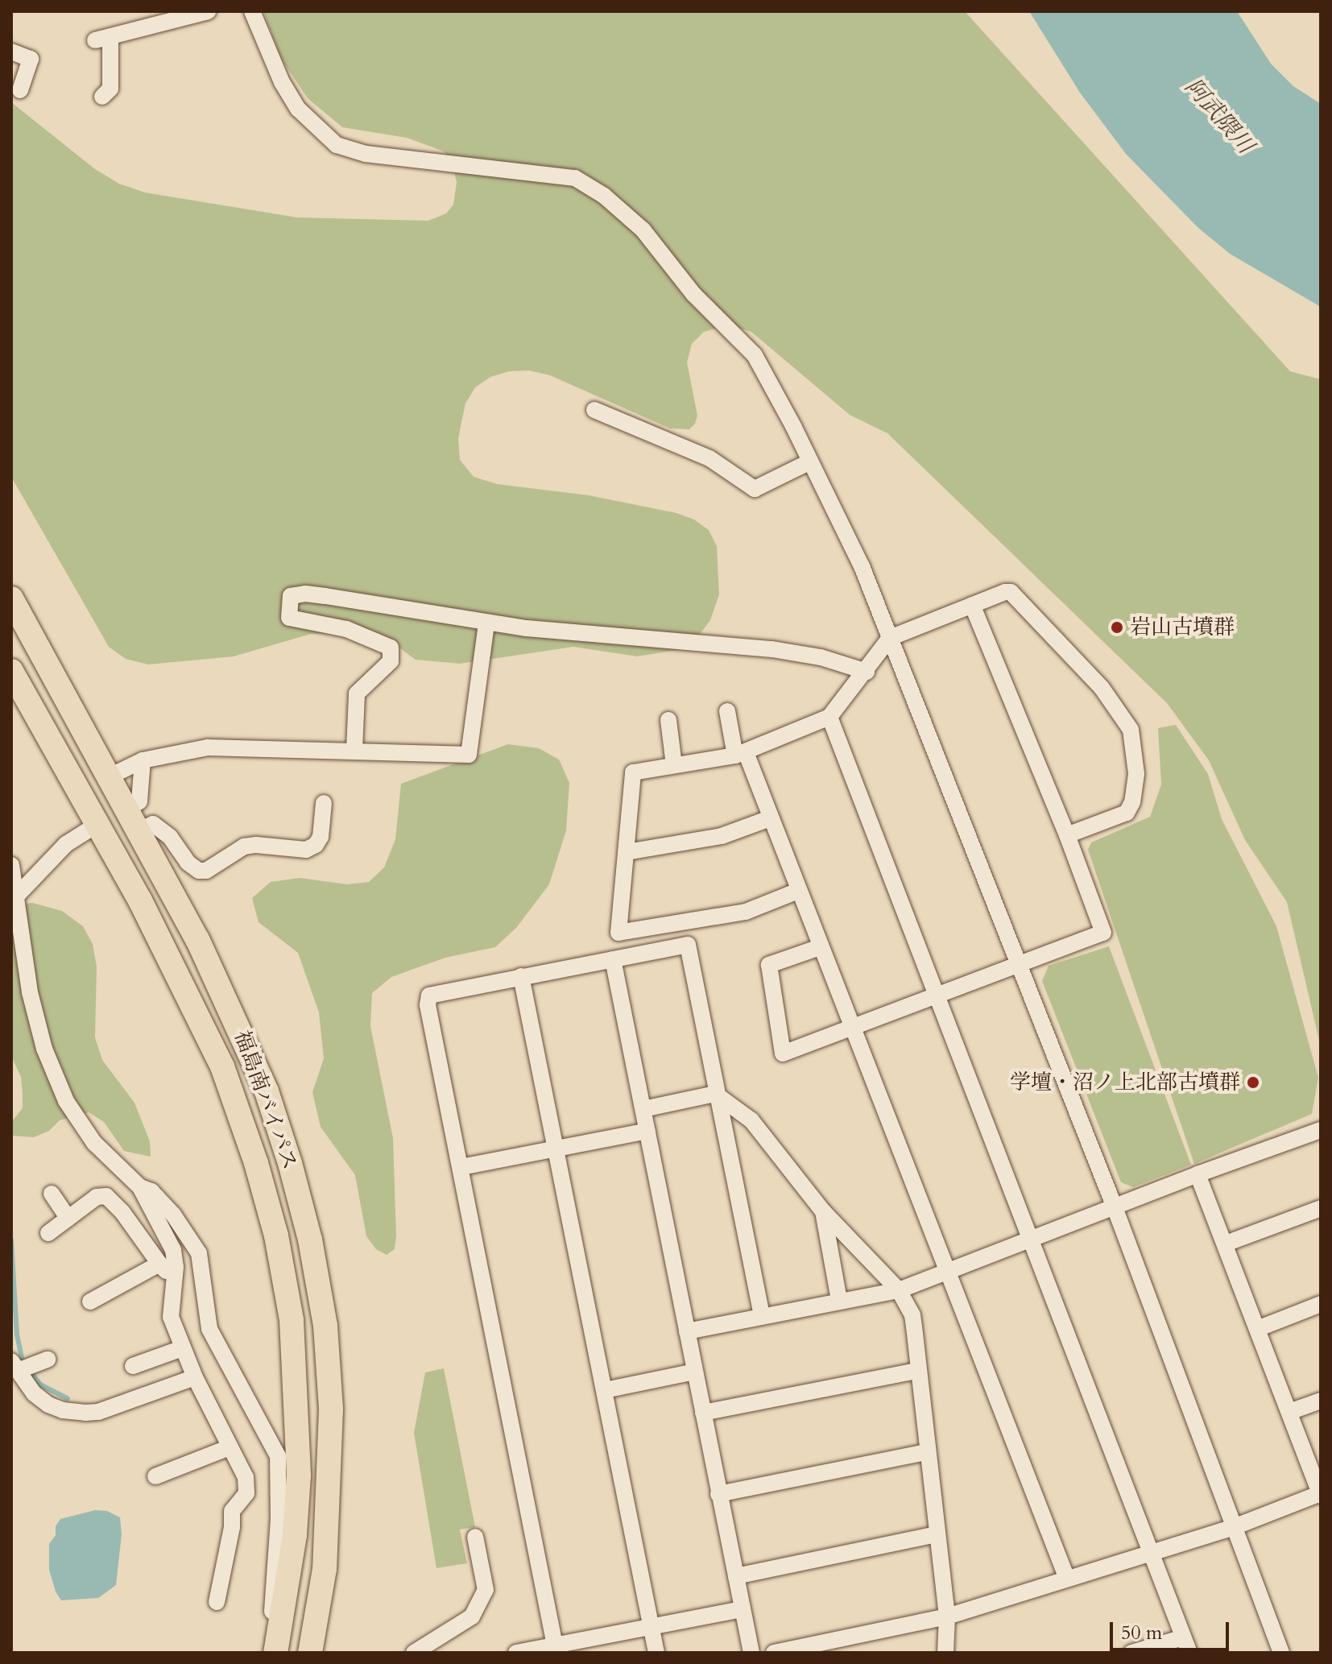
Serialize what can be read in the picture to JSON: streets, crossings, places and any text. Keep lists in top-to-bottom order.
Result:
{
  "streets": {
    "highway": ["福島南バイパス"]
  },
  "water": ["阿武隈川"],
  "places": ["岩山古墳群", "学壇・沼ノ上北部古墳群"],
  "scale_bar": "50 m"
}
